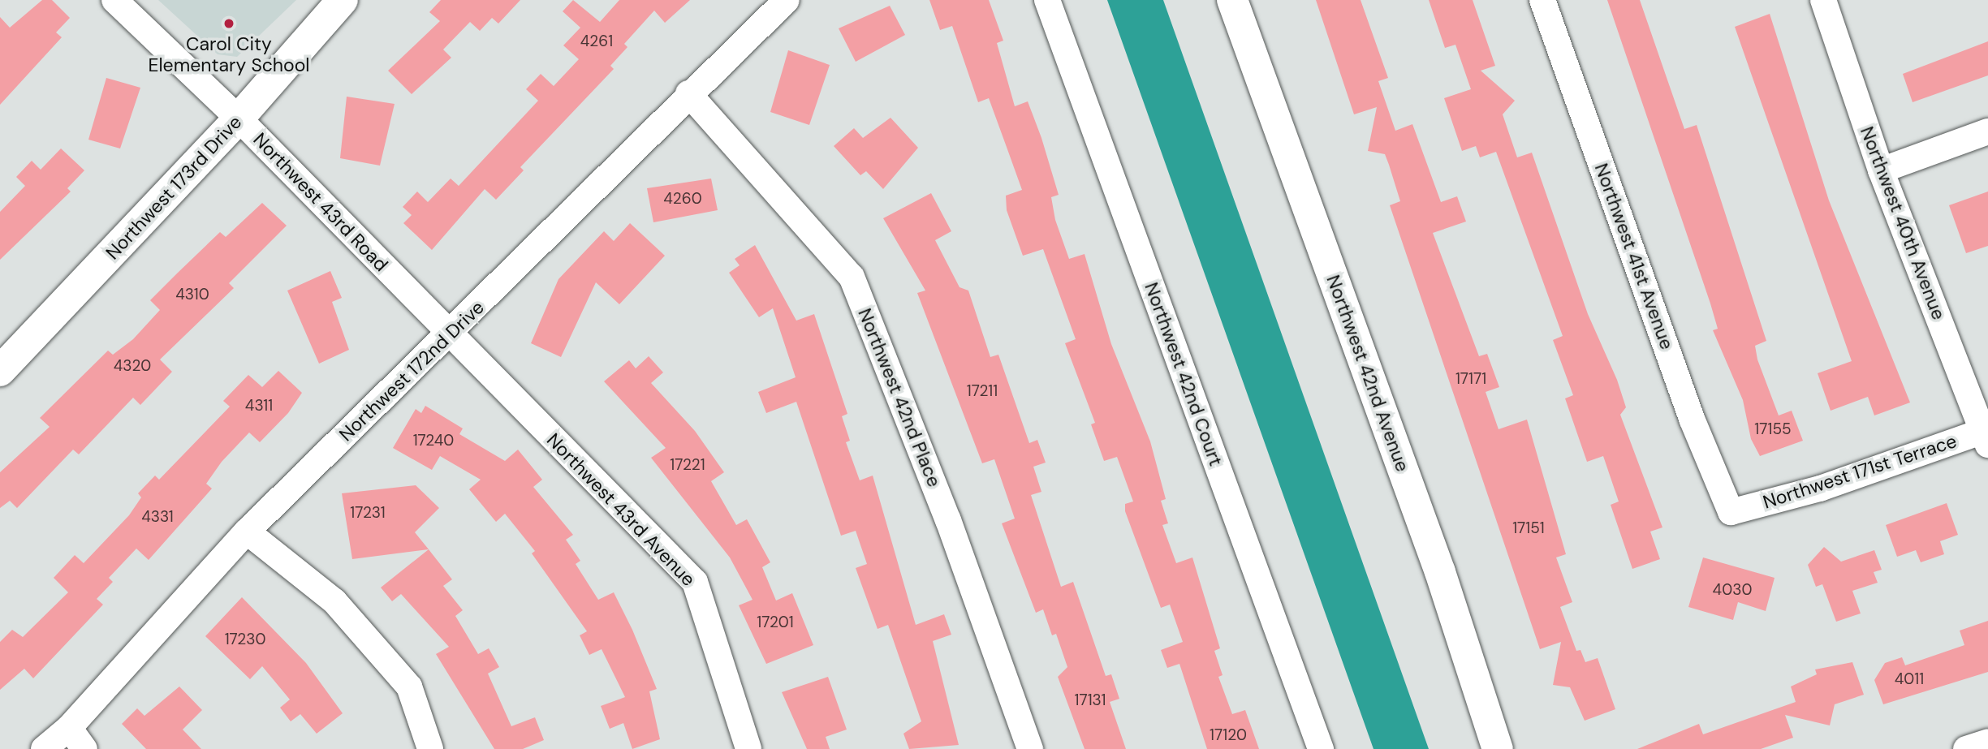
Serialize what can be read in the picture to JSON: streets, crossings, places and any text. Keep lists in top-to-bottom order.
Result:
{
  "streets": {
    "street": [
      "Northwest 173rd Drive",
      "Northwest 43rd Road",
      "Northwest 40th Avenue",
      "Northwest 41st Avenue",
      "Northwest 172nd Drive",
      "Northwest 42nd Avenue",
      "Northwest 42nd Court",
      "Northwest 42nd Place",
      "Northwest 171st Terrace",
      "Northwest 43rd Avenue"
    ]
  },
  "crossings": [
    ["Northwest 173rd Drive", "Northwest 43rd Road"],
    ["Northwest 43rd Road", "Northwest 172nd Drive"],
    ["Northwest 43rd Road", "Northwest 43rd Avenue"],
    ["Northwest 40th Avenue", "Northwest 171st Terrace"],
    ["Northwest 41st Avenue", "Northwest 171st Terrace"],
    ["Northwest 172nd Drive", "Northwest 42nd Place"],
    ["Northwest 172nd Drive", "Northwest 43rd Avenue"]
  ],
  "places": ["Carol City Elementary School"],
  "house_numbers": [
    "4261",
    "4260",
    "4310",
    "4320",
    "17171",
    "17211",
    "4311",
    "17155",
    "17240",
    "17221",
    "17231",
    "4331",
    "17151",
    "4030",
    "17201",
    "17230",
    "4011",
    "17131",
    "17120"
  ]
}
